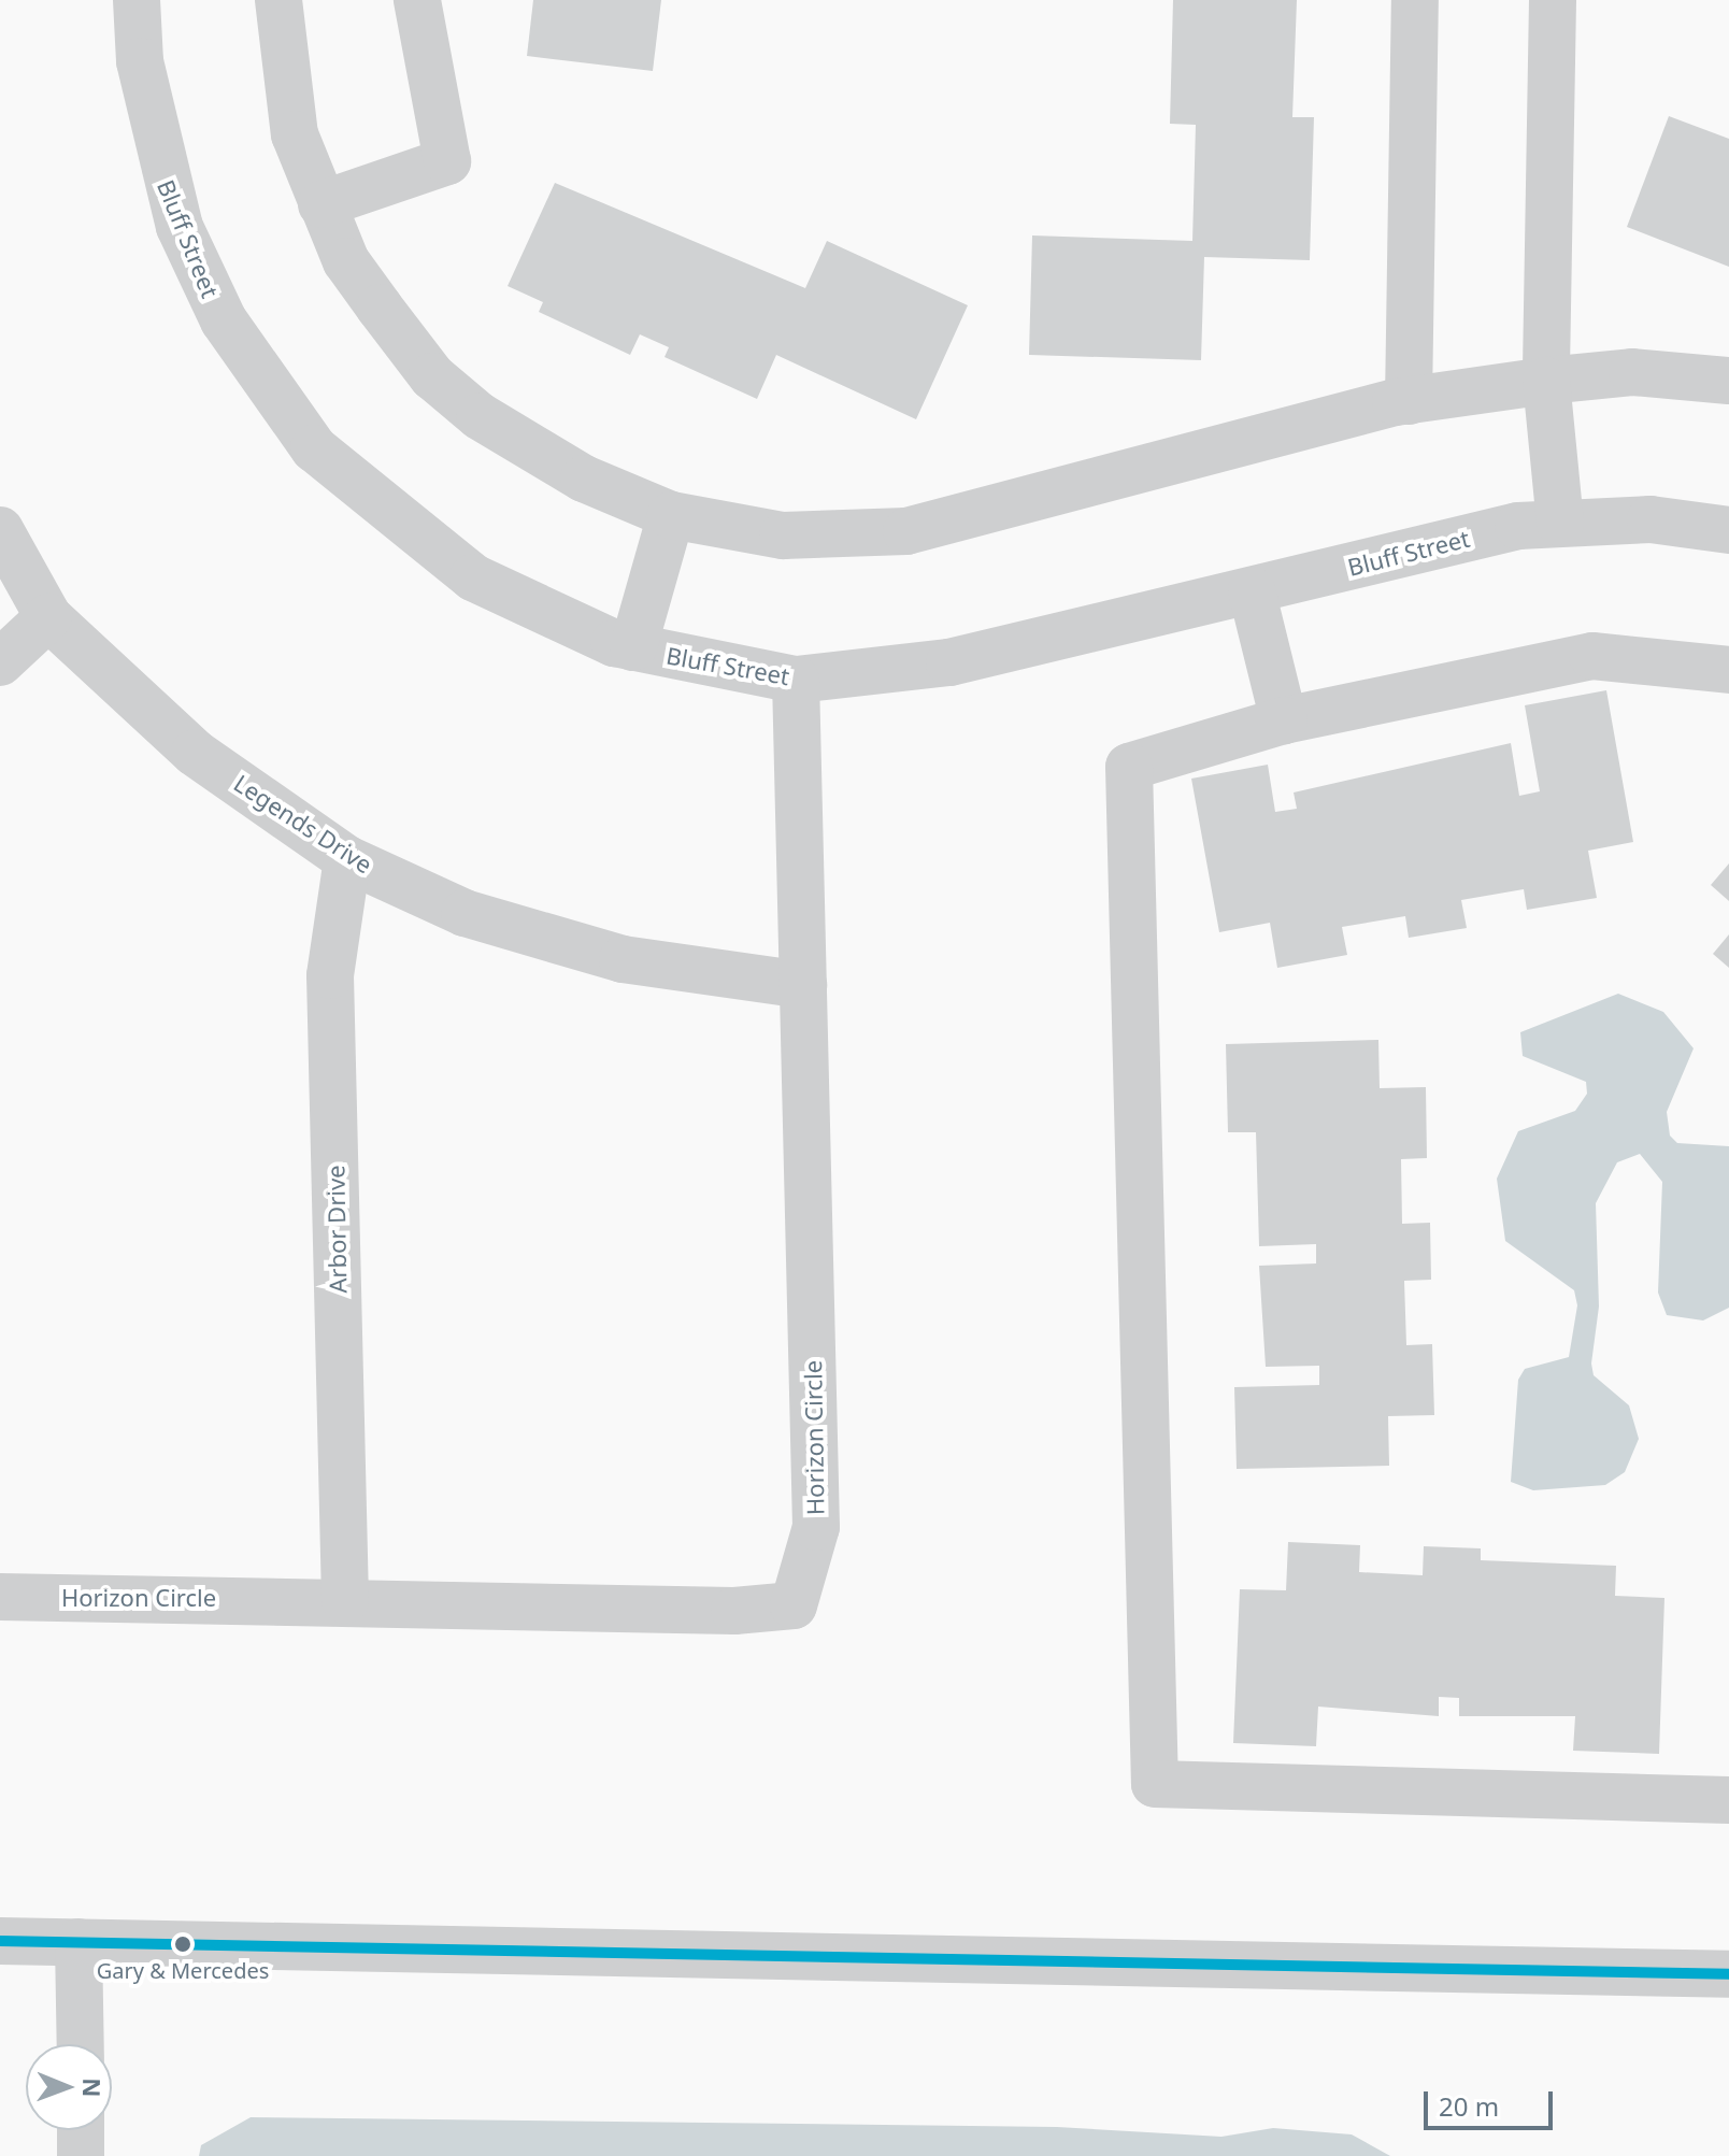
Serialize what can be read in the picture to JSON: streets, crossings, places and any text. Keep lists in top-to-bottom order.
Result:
{
  "streets": {
    "street": [
      "Bluff Street",
      "Legends Drive",
      "Arbor Drive",
      "Horizon Circle"
    ]
  },
  "crossings": [
    ["Bluff Street", "Horizon Circle"],
    ["Legends Drive", "Arbor Drive"],
    ["Legends Drive", "Horizon Circle"],
    ["Arbor Drive", "Horizon Circle"]
  ],
  "places": ["Gary & Mercedes"],
  "scale_bar": "20 m",
  "north": "right"
}
